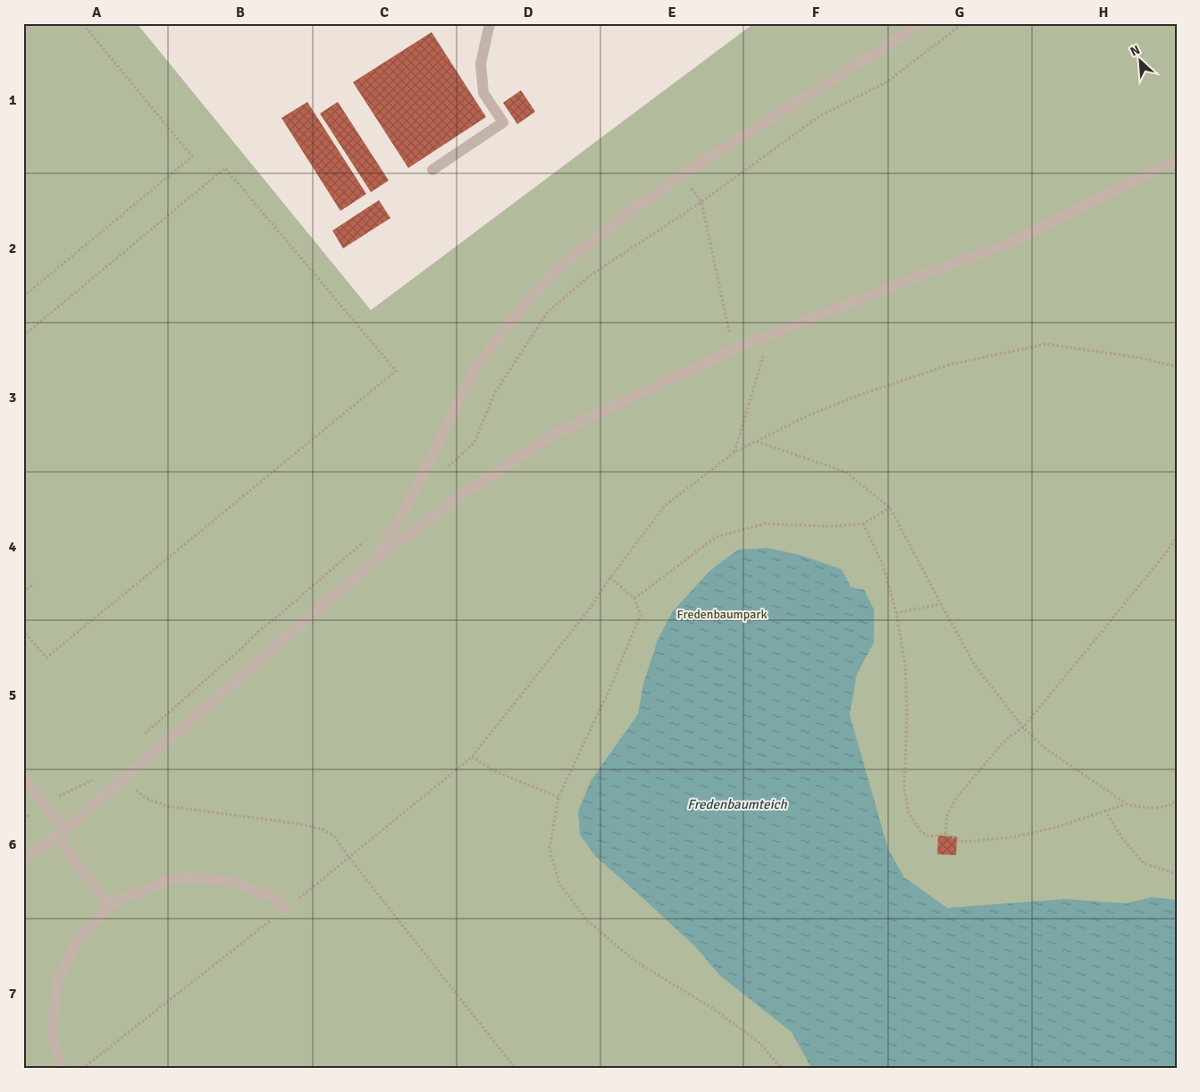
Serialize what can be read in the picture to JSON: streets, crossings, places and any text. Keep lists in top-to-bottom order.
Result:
{
  "water": ["Fredenbaumteich"],
  "parks": ["Fredenbaumpark"],
  "north": "top left",
  "grid": {
    "columns": [
      "A",
      "B",
      "C",
      "D",
      "E",
      "F",
      "G",
      "H"
    ],
    "rows": [
      "1",
      "2",
      "3",
      "4",
      "5",
      "6",
      "7"
    ]
  }
}
